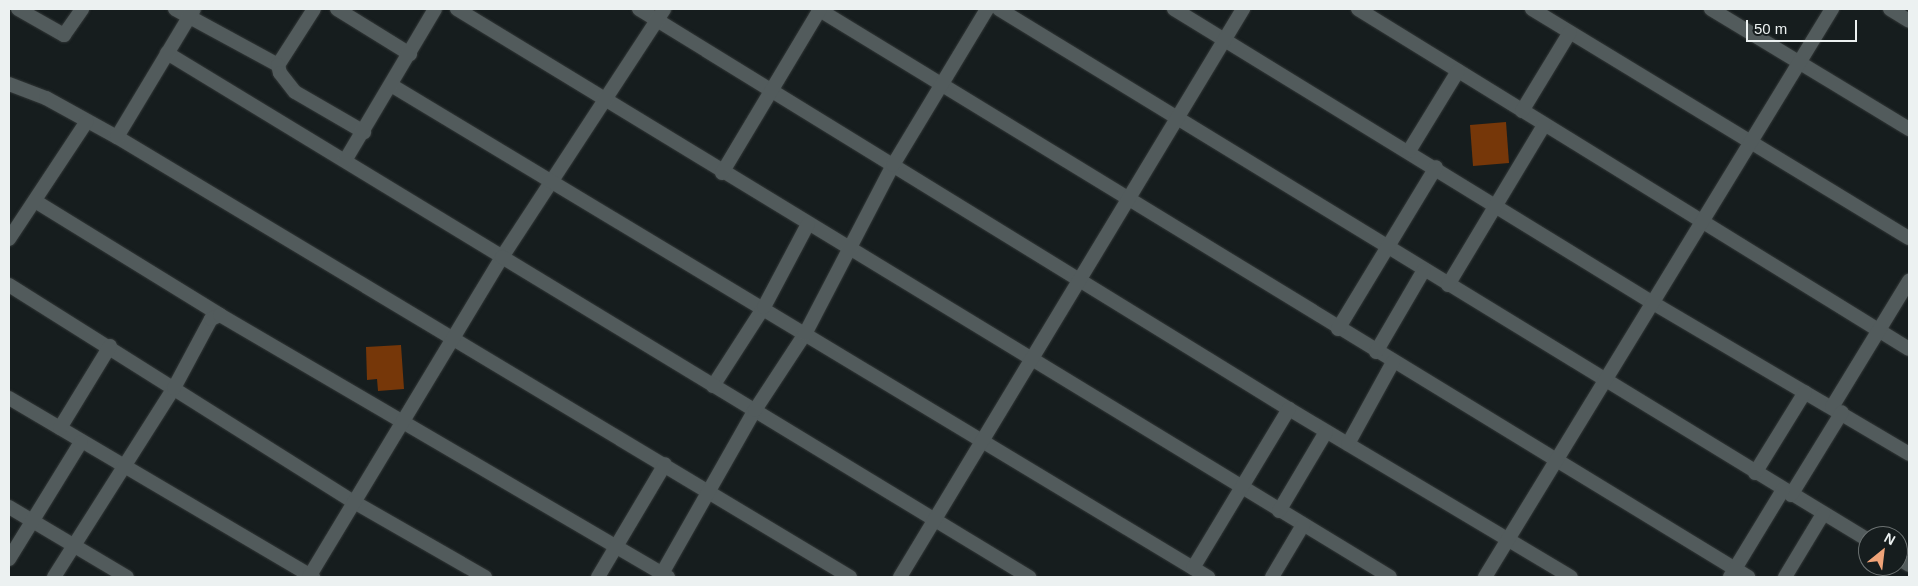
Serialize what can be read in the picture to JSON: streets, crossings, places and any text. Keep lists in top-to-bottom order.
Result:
{
  "scale_bar": "50 m",
  "north": "top right"
}
